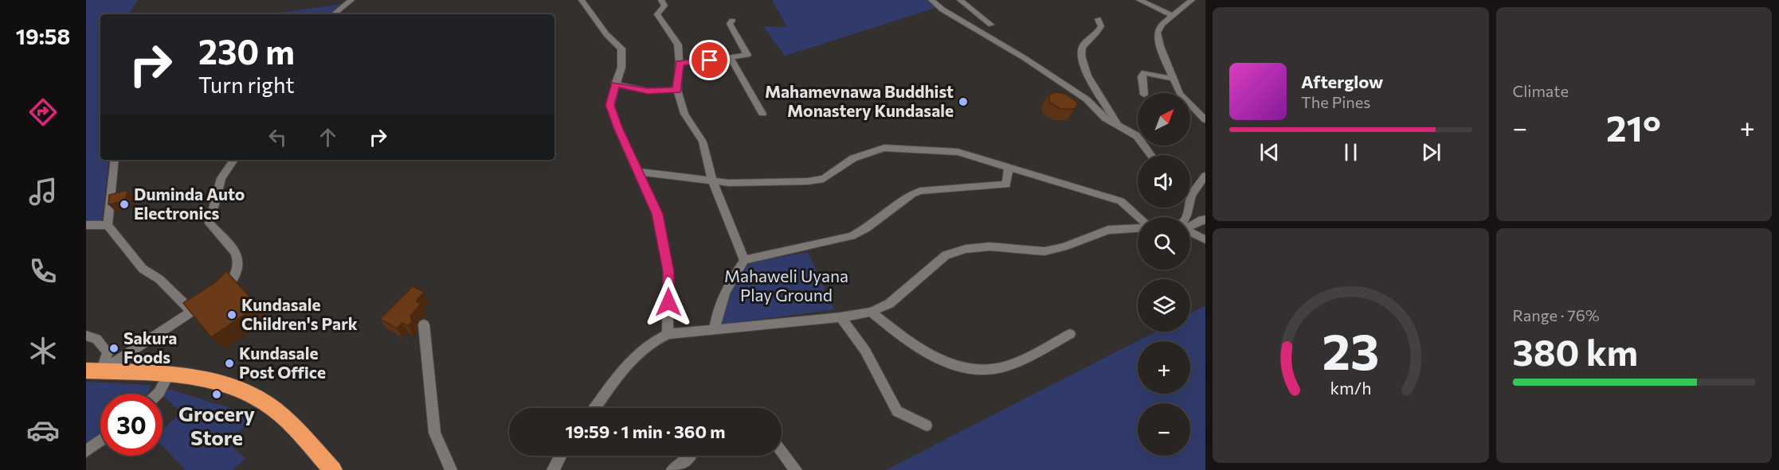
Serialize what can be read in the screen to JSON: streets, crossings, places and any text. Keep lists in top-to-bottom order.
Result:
{
  "parks": ["Mahaweli Uyana Play Ground"],
  "places": [
    "Mahamevnawa Buddhist Monastery Kundasale",
    "Duminda Auto Electronics",
    "Kundasale Children's Park",
    "Sakura Foods",
    "Kundasale Post Office",
    "Grocery Store"
  ],
  "north": "top right",
  "page": {
    "tabs": "19:58",
    "tile": [
      "Climate",
      ["Range · 76%", "380 km"]
    ],
    "turn": ["230 m", "Turn right"],
    "song": ["Afterglow", "The Pines"],
    "map_buttons": ["+", "−"],
    "heat": ["−", "21°", "+"],
    "limit": "30",
    "trip": "19:59 · 1 min · 360 m",
    "gauge": ["23", "km/h"]
  }
}
